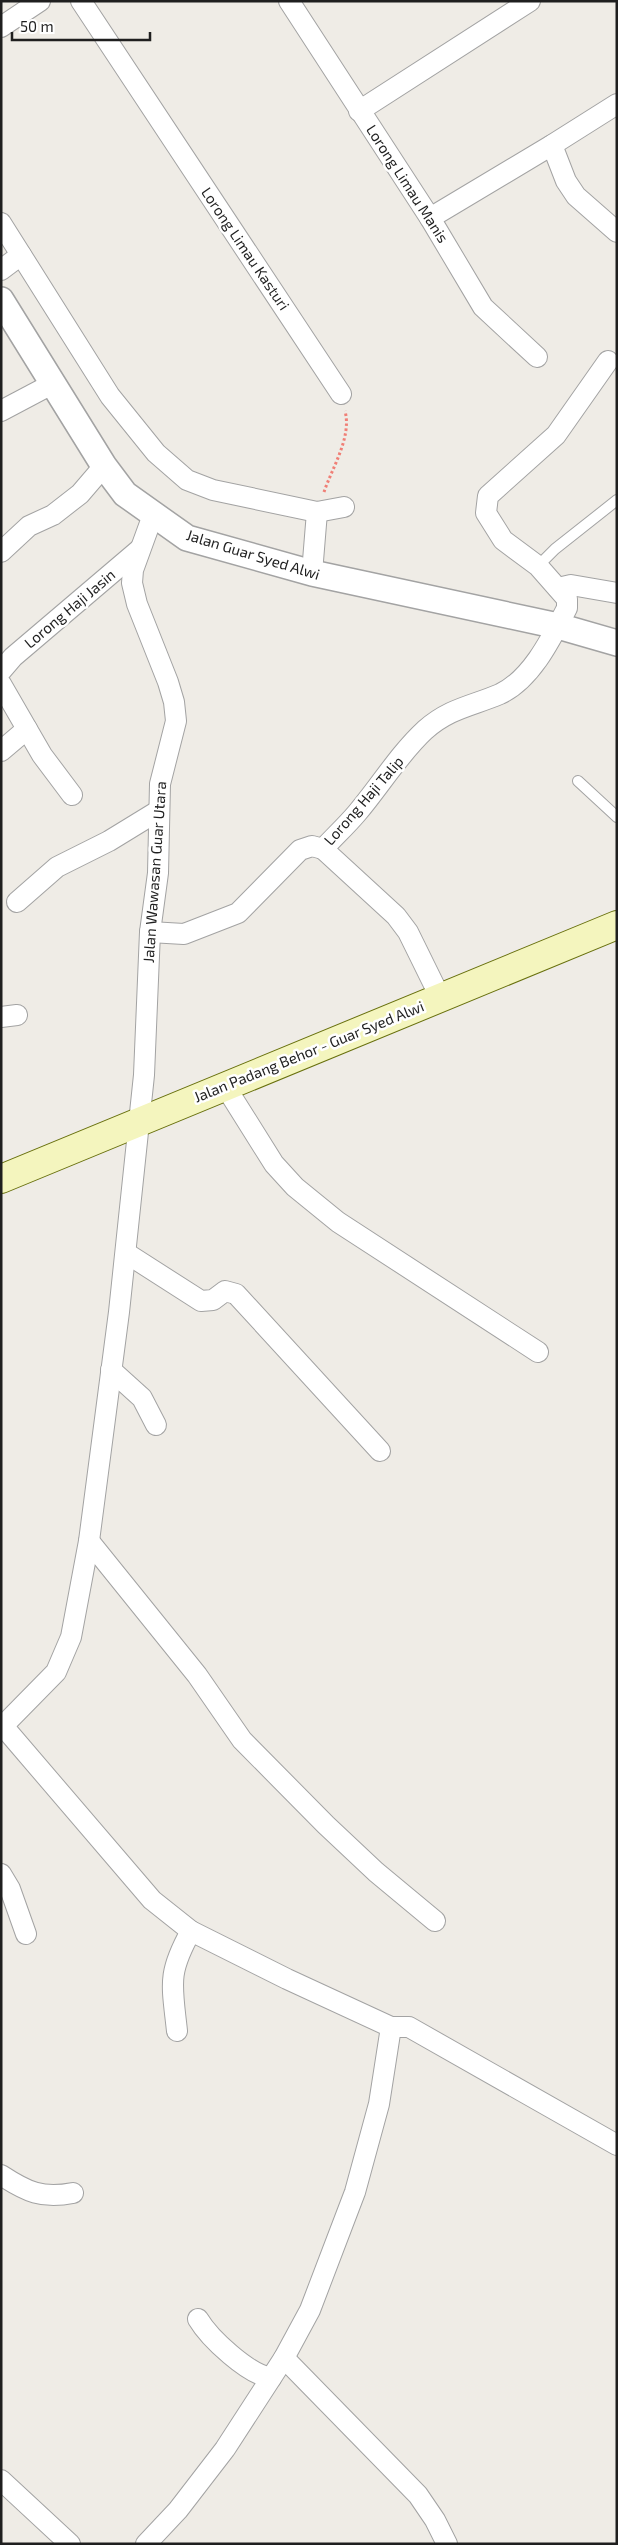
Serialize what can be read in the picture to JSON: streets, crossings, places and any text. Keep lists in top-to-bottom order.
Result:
{
  "streets": {
    "main road": ["Jalan Padang Behor - Guar Syed Alwi"],
    "street": [
      "Lorong Limau Manis",
      "Lorong Limau Kasturi",
      "Jalan Guar Syed Alwi",
      "Lorong Haji Jasin",
      "Lorong Haji Talip",
      "Jalan Wawasan Guar Utara"
    ]
  },
  "crossings": [
    ["Jalan Guar Syed Alwi", "Lorong Haji Talip"],
    ["Jalan Guar Syed Alwi", "Jalan Wawasan Guar Utara"],
    ["Lorong Haji Jasin", "Jalan Wawasan Guar Utara"],
    ["Lorong Haji Talip", "Jalan Wawasan Guar Utara"],
    ["Jalan Wawasan Guar Utara", "Jalan Padang Behor - Guar Syed Alwi"]
  ],
  "scale_bar": "50 m"
}
